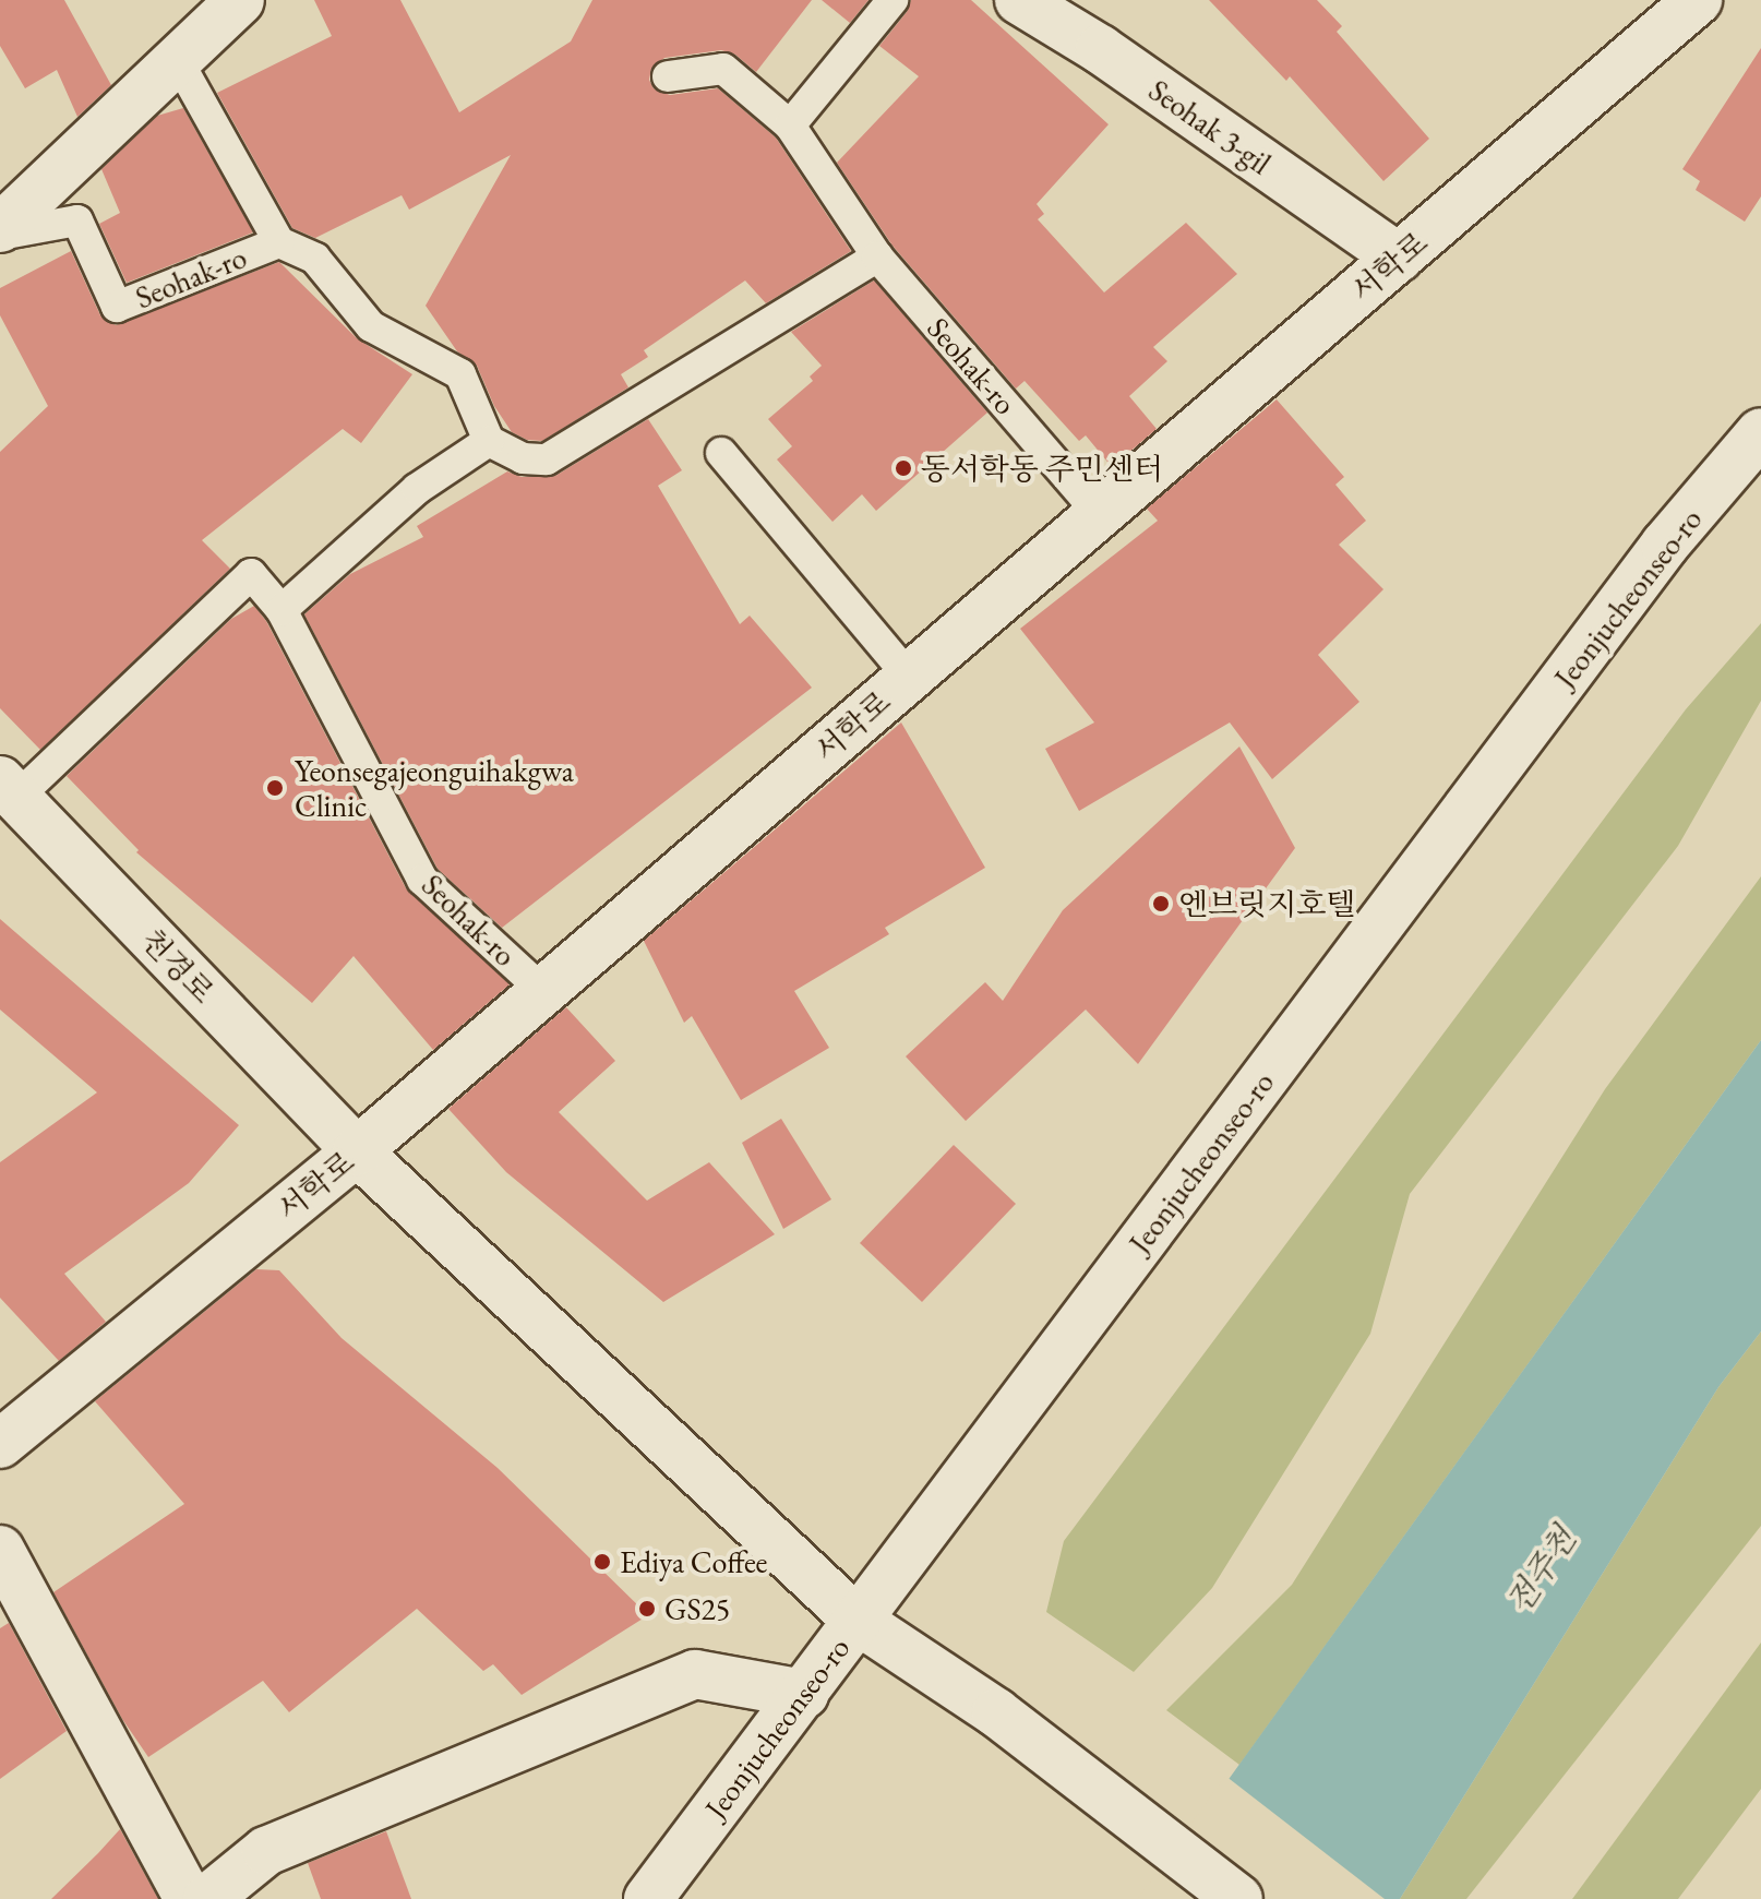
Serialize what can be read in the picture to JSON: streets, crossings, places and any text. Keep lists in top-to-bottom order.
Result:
{
  "streets": {
    "street": [
      "Seohak 3-gil",
      "서학로",
      "Jeonjucheonseo-ro",
      "천경로"
    ],
    "lane": ["Seohak-ro"]
  },
  "crossings": [
    ["Seohak 3-gil", "서학로"],
    ["서학로", "Seohak-ro"],
    ["서학로", "천경로"],
    ["Seohak-ro", "천경로"],
    ["Jeonjucheonseo-ro", "천경로"]
  ],
  "water": ["전주천"],
  "places": [
    "동서학동 주민센터",
    "Yeonsegajeonguihakgwa Clinic",
    "엔브릿지호텔",
    "Ediya Coffee",
    "GS25"
  ]
}
